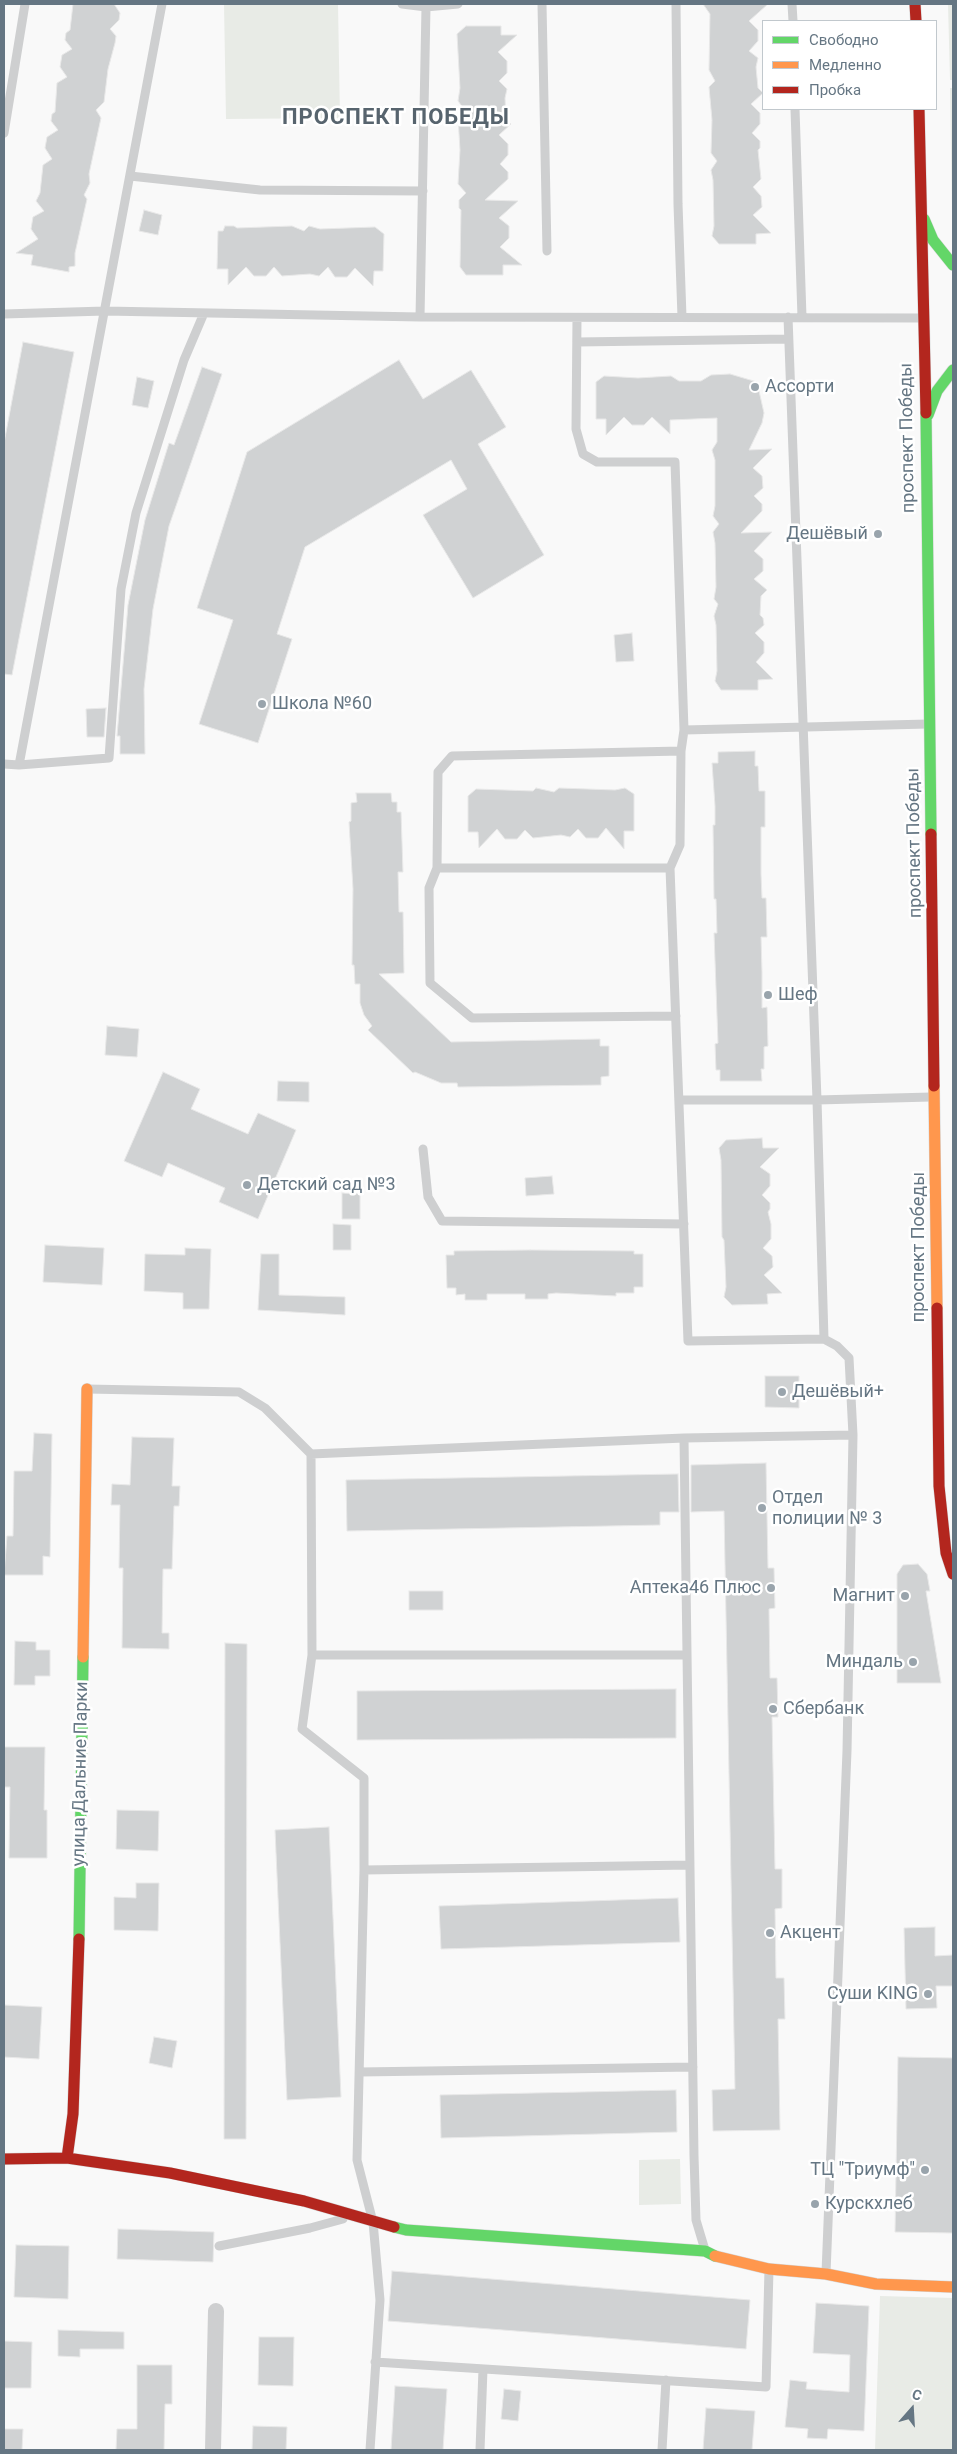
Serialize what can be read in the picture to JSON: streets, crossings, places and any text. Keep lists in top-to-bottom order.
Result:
{
  "streets": {
    "street": ["проспект Победы", "улица Дальние Парки"]
  },
  "districts": ["ПРОСПЕКТ ПОБЕДЫ"],
  "places": [
    "Ассорти",
    "Дешёвый",
    "Школа №60",
    "Шеф",
    "Детский сад №3",
    "Дешёвый+",
    "Отдел полиции № 3",
    "Аптека46 Плюс",
    "Магнит",
    "Миндаль",
    "Сбербанк",
    "Акцент",
    "Суши KING",
    "ТЦ \"Триумф\"",
    "Курскхлеб"
  ],
  "legend": ["Свободно", "Медленно", "Пробка"],
  "north": "top"
}
